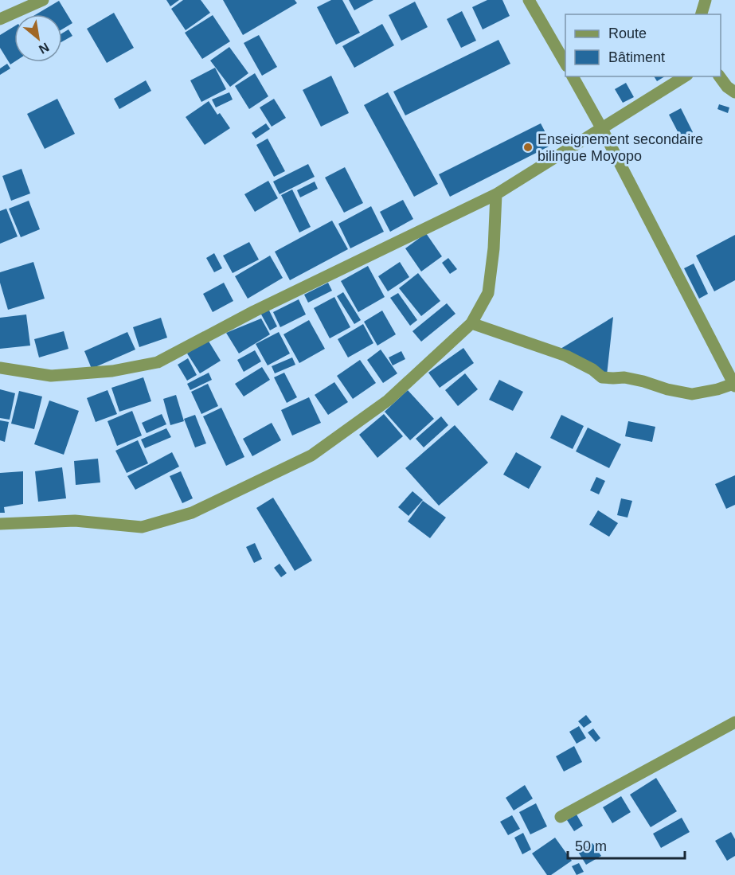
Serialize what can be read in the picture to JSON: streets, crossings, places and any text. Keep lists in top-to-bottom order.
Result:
{
  "places": ["Enseignement secondaire bilingue Moyopo"],
  "legend": ["Route", "Bâtiment"],
  "scale_bar": "50 m",
  "north": "bottom right"
}
